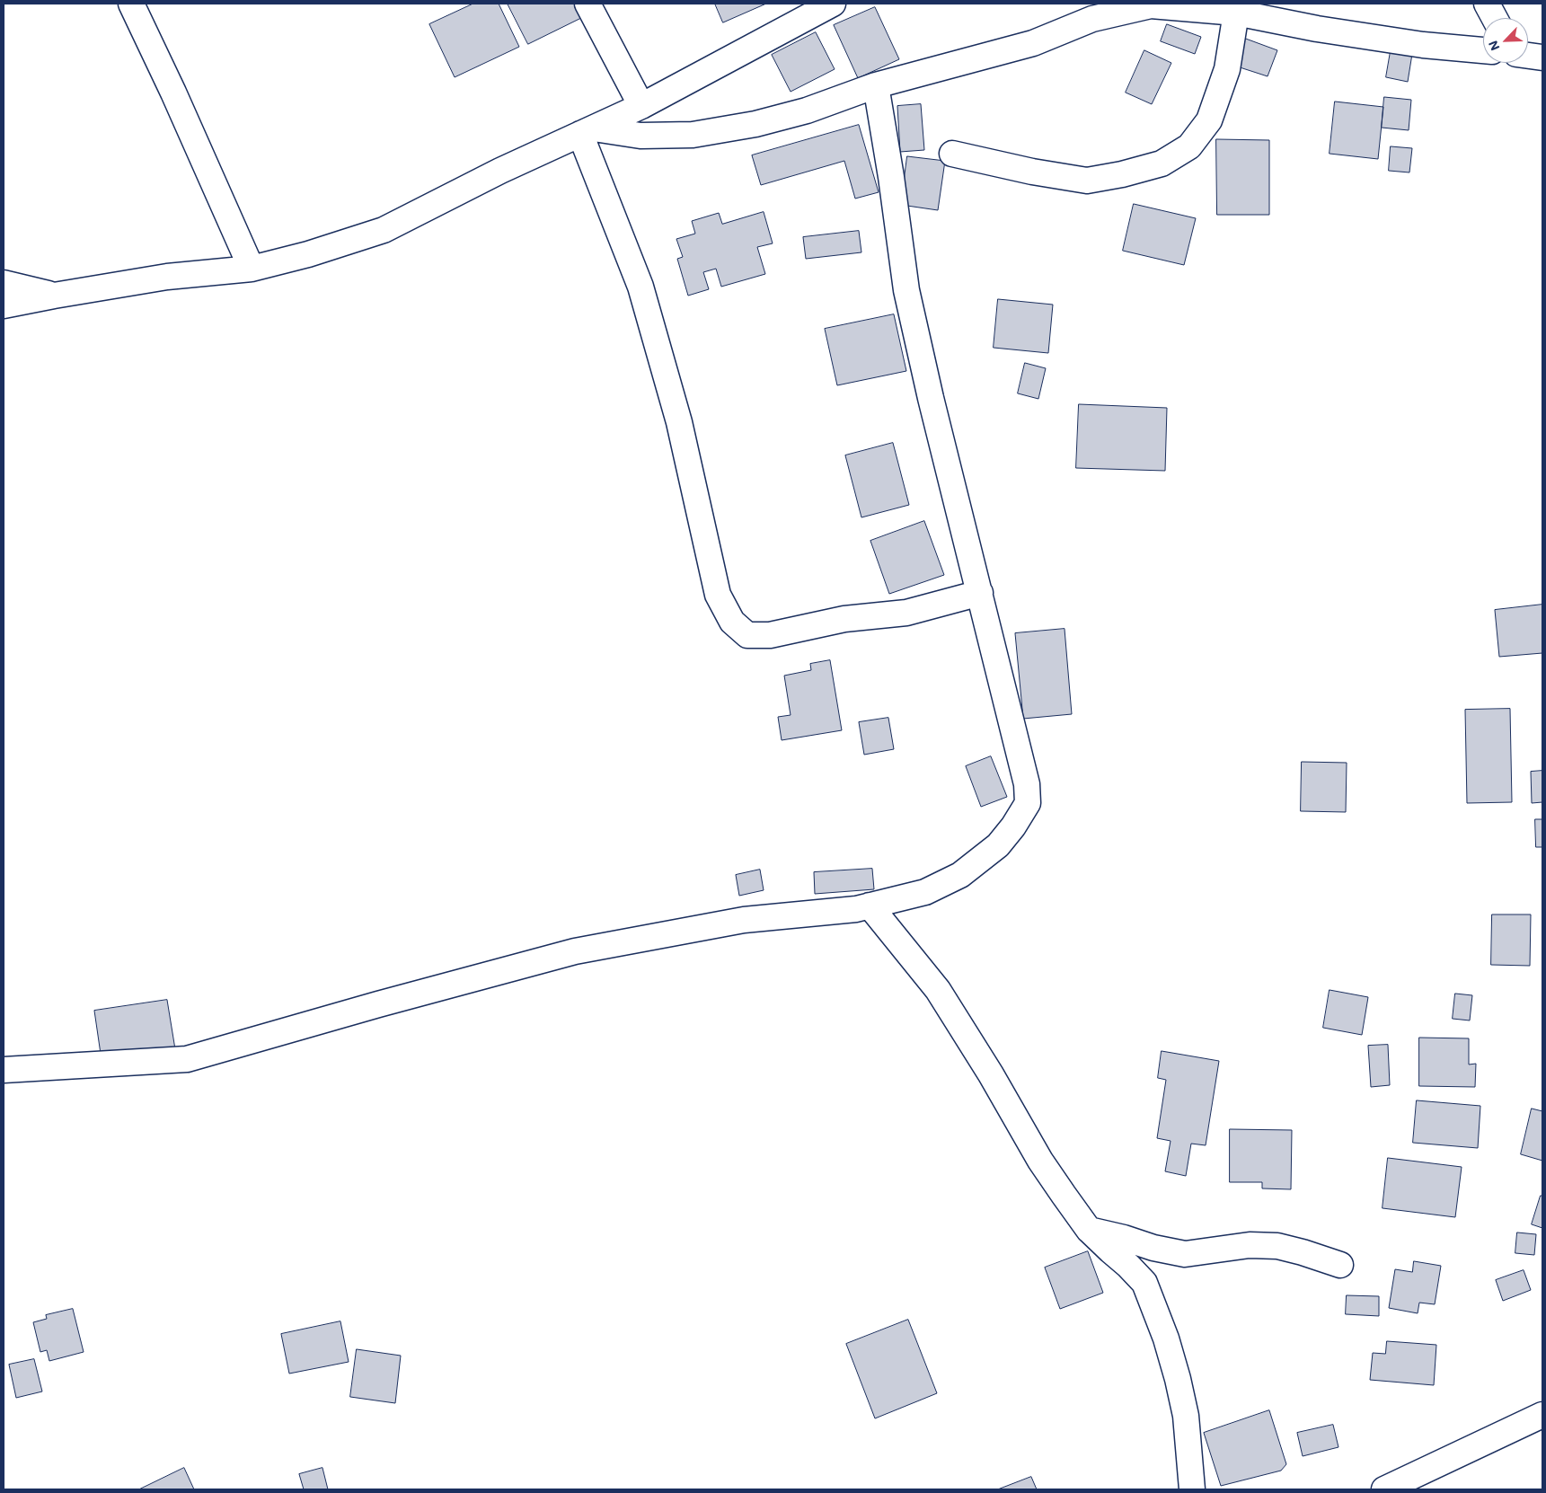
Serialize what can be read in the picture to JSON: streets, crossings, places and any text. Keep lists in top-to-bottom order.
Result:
{
  "north": "bottom left"
}
